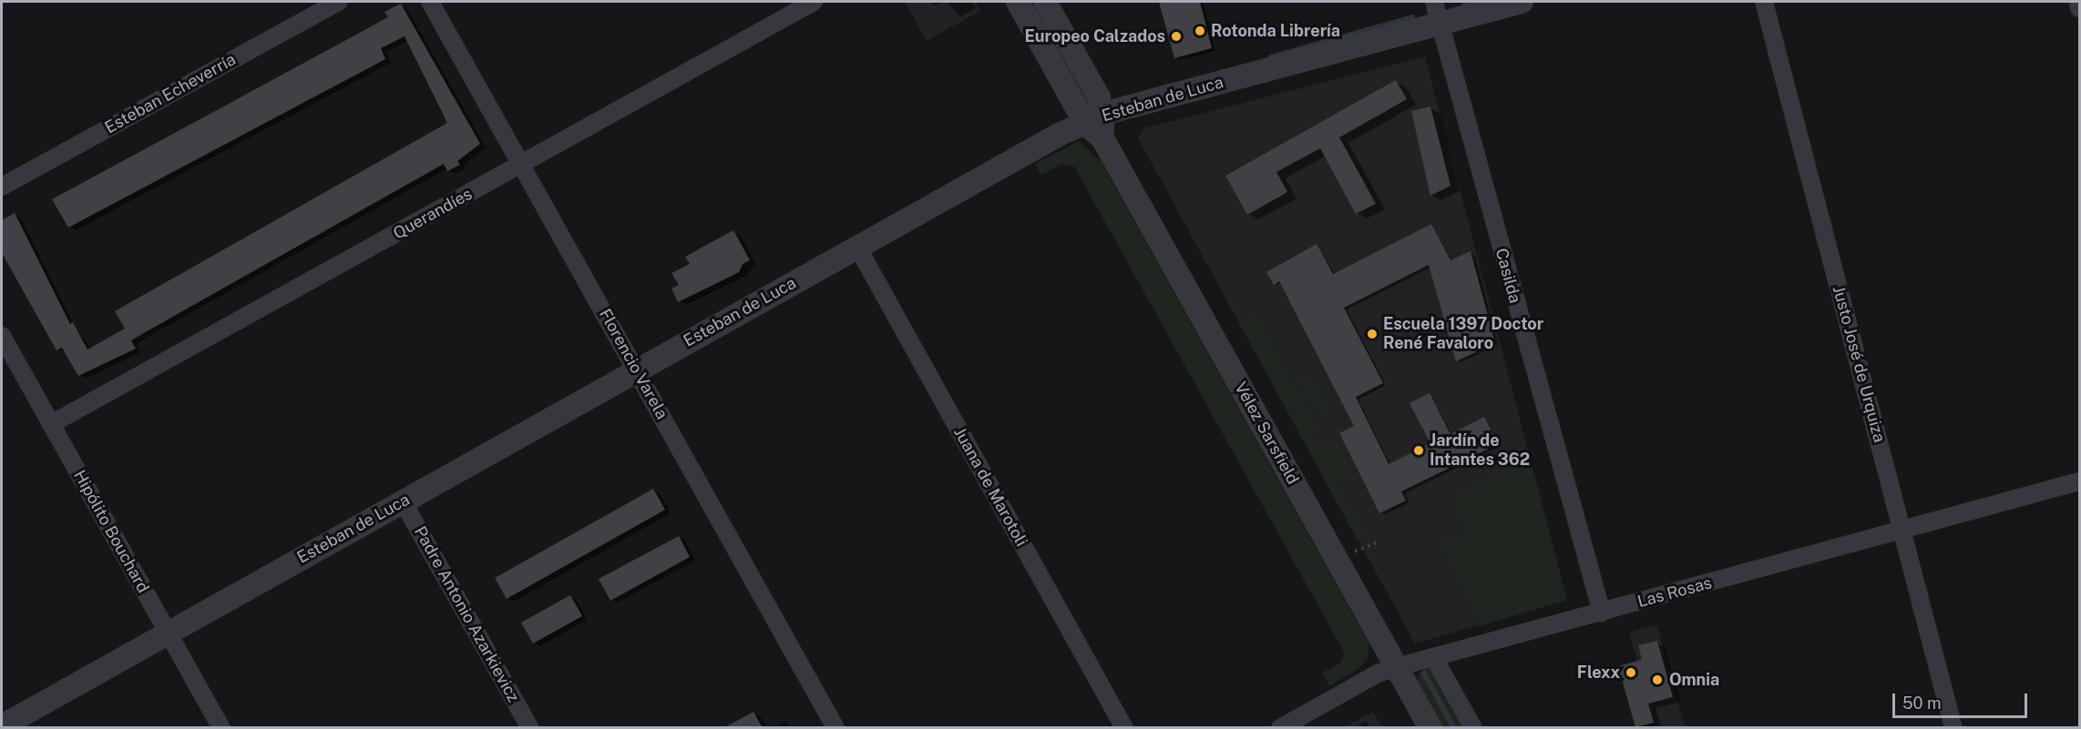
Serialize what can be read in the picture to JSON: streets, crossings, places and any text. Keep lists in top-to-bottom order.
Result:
{
  "streets": {
    "street": [
      "Esteban Echeverría",
      "Esteban de Luca",
      "Querandíes",
      "Casilda",
      "Florencio Varela",
      "Justo José de Urquiza",
      "Vélez Sarsfield",
      "Juana de Marotoli",
      "Hipólito Bouchard",
      "Las Rosas",
      "Padre Antonio Azarkievicz"
    ]
  },
  "crossings": [
    ["Esteban de Luca", "Casilda"],
    ["Esteban de Luca", "Florencio Varela"],
    ["Esteban de Luca", "Vélez Sarsfield"],
    ["Esteban de Luca", "Juana de Marotoli"],
    ["Esteban de Luca", "Hipólito Bouchard"],
    ["Esteban de Luca", "Padre Antonio Azarkievicz"],
    ["Querandíes", "Florencio Varela"],
    ["Querandíes", "Hipólito Bouchard"],
    ["Casilda", "Las Rosas"],
    ["Justo José de Urquiza", "Las Rosas"],
    ["Vélez Sarsfield", "Las Rosas"]
  ],
  "places": [
    "Rotonda Librería",
    "Europeo Calzados",
    "Escuela 1397 Doctor René Favaloro",
    "Jardín de Intantes 362",
    "Flexx",
    "Omnia"
  ],
  "scale_bar": "50 m"
}
